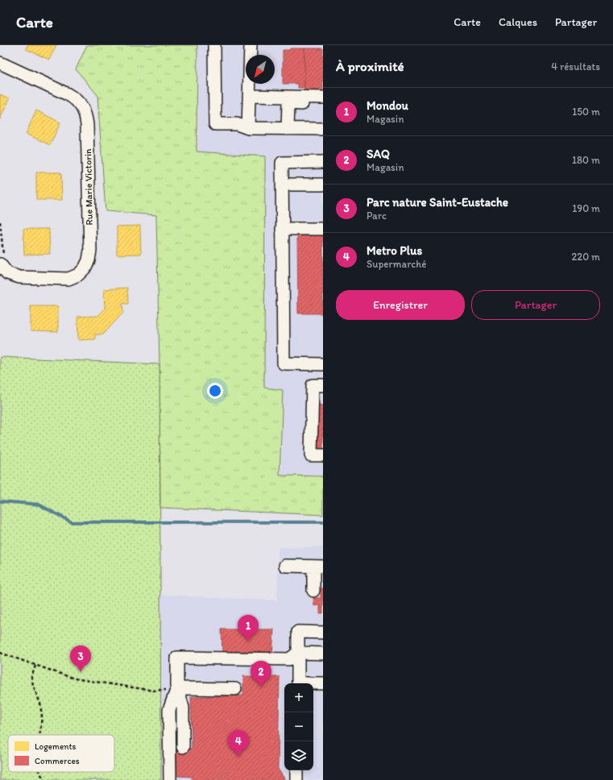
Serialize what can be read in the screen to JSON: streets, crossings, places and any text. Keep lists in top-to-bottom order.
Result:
{
  "streets": {
    "street": ["Rue Marie Victorin"]
  },
  "legend": ["Logements", "Commerces"],
  "north": "bottom left",
  "page": {
    "header": "Carte",
    "nav": ["Carte", "Calques", "Partager"],
    "heading": ["À proximité", "4 résultats"],
    "list": [
      {
        "mark": "1",
        "name": "Mondou",
        "note": "Magasin",
        "value": "150 m"
      },
      {
        "mark": "2",
        "name": "SAQ",
        "note": "Magasin",
        "value": "180 m"
      },
      {
        "mark": "3",
        "name": "Parc nature Saint-Eustache",
        "note": "Parc",
        "value": "190 m"
      },
      {
        "mark": "4",
        "name": "Metro Plus",
        "note": "Supermarché",
        "value": "220 m"
      }
    ],
    "buttons": ["Enregistrer", "Partager"],
    "pins": [
      "1",
      "3",
      "2",
      "4"
    ],
    "map_buttons": ["+", "−"]
  }
}
